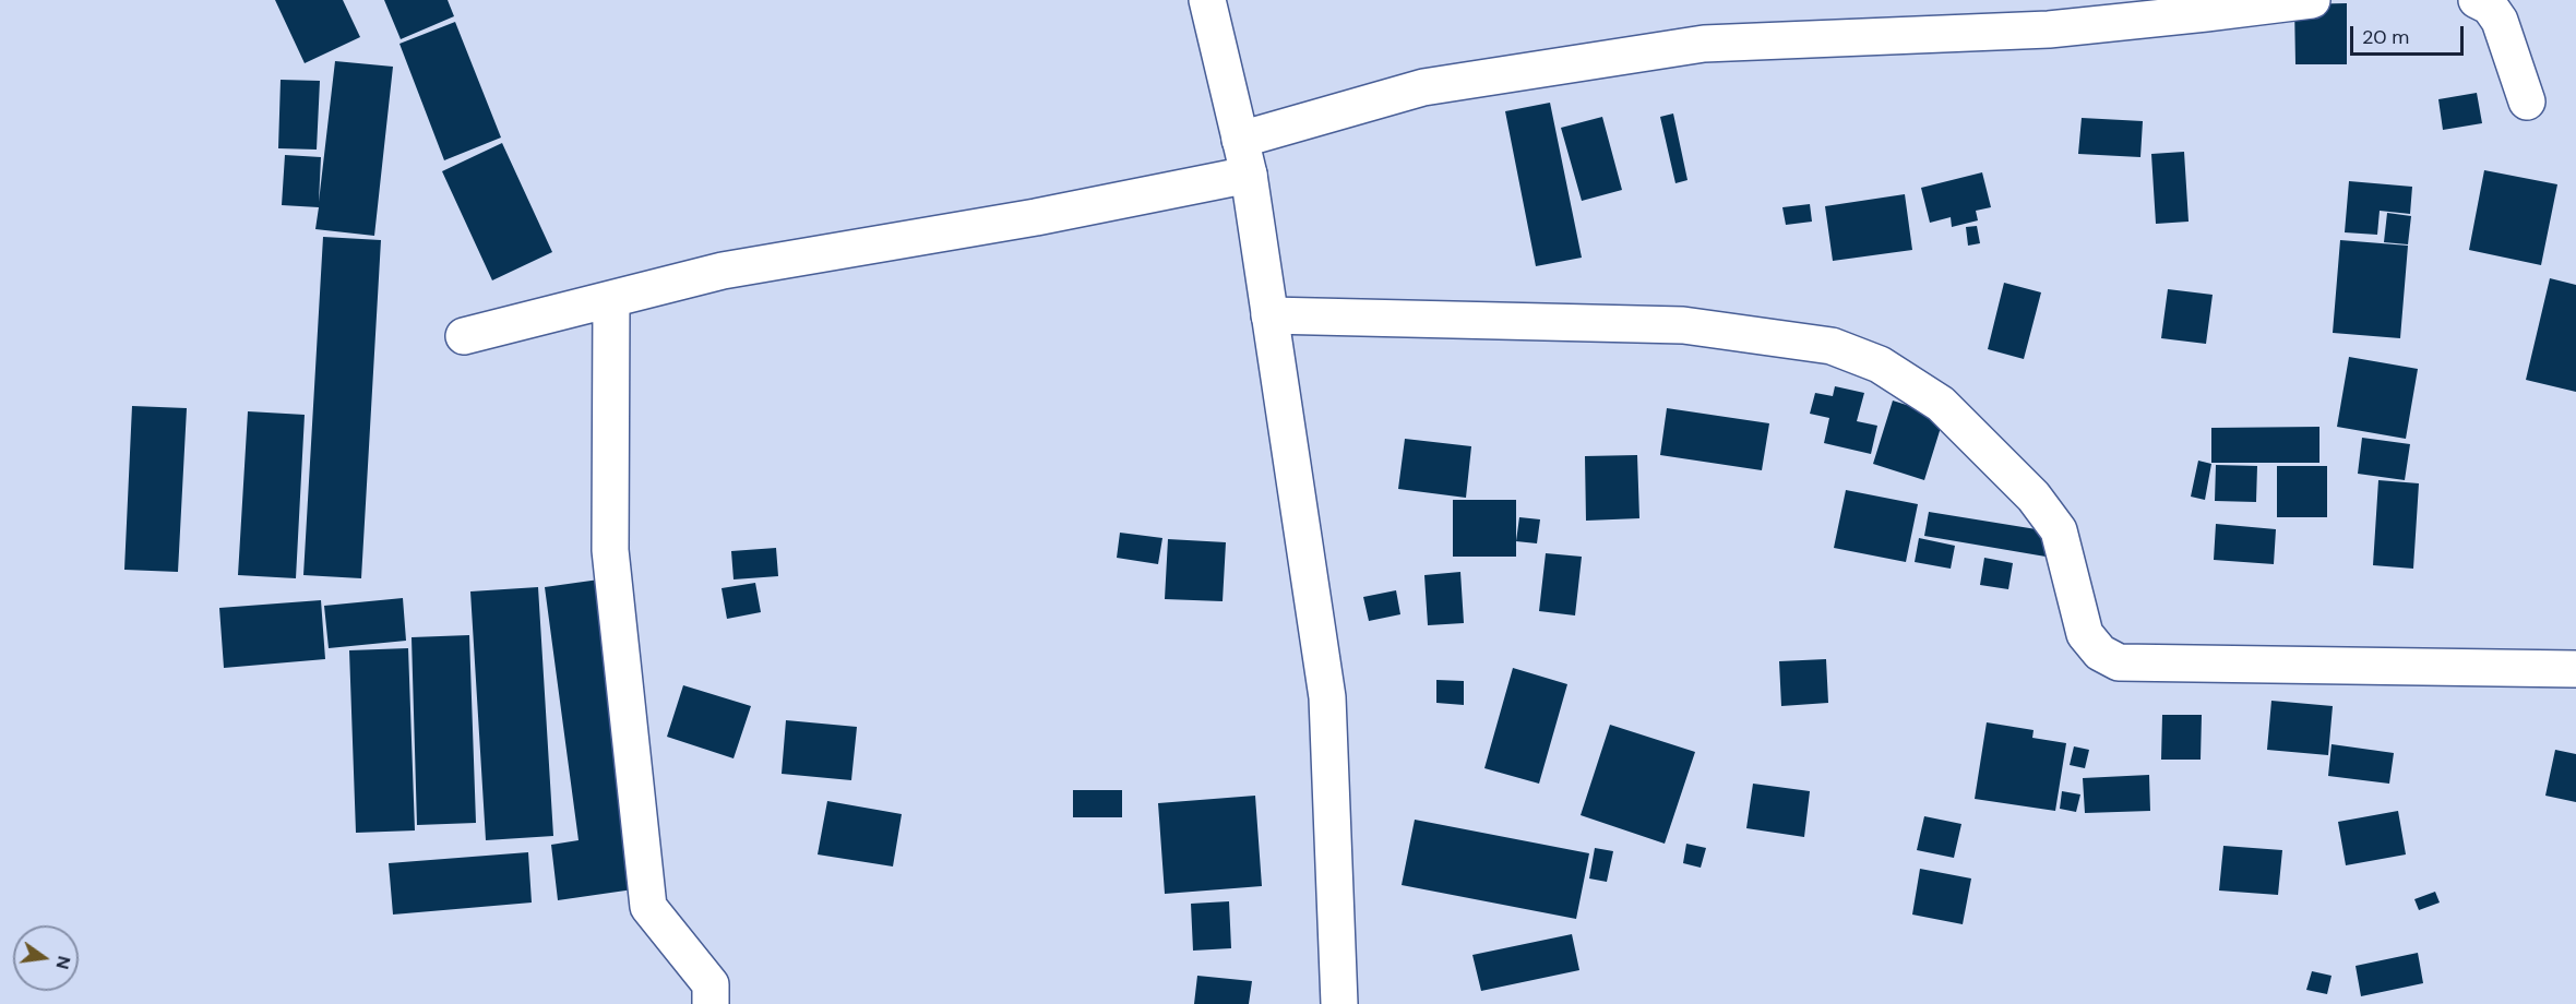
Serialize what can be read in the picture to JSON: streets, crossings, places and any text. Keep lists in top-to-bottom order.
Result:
{
  "scale_bar": "20 m",
  "north": "right"
}
